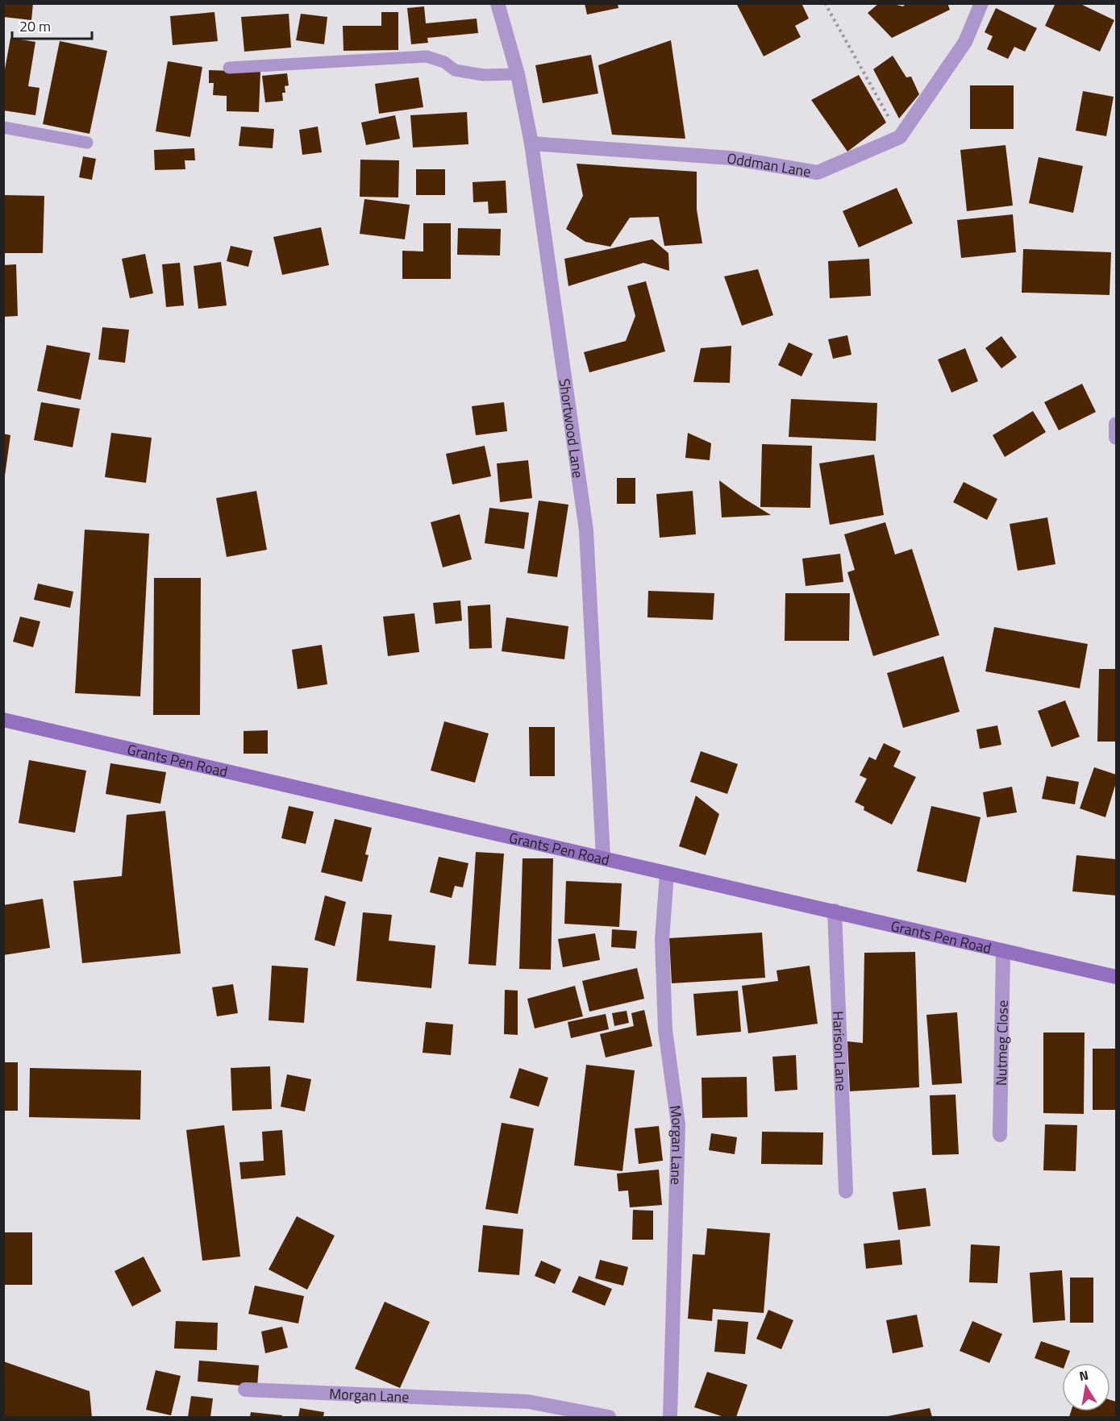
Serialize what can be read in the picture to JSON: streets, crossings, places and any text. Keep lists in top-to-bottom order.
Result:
{
  "streets": {
    "main road": ["Grants Pen Road"],
    "street": [
      "Oddman Lane",
      "Shortwood Lane",
      "Nutmeg Close",
      "Harison Lane",
      "Morgan Lane"
    ]
  },
  "crossings": [
    ["Oddman Lane", "Shortwood Lane"],
    ["Shortwood Lane", "Grants Pen Road"],
    ["Grants Pen Road", "Nutmeg Close"],
    ["Grants Pen Road", "Harison Lane"],
    ["Grants Pen Road", "Morgan Lane"]
  ],
  "scale_bar": "20 m",
  "north": "top"
}
